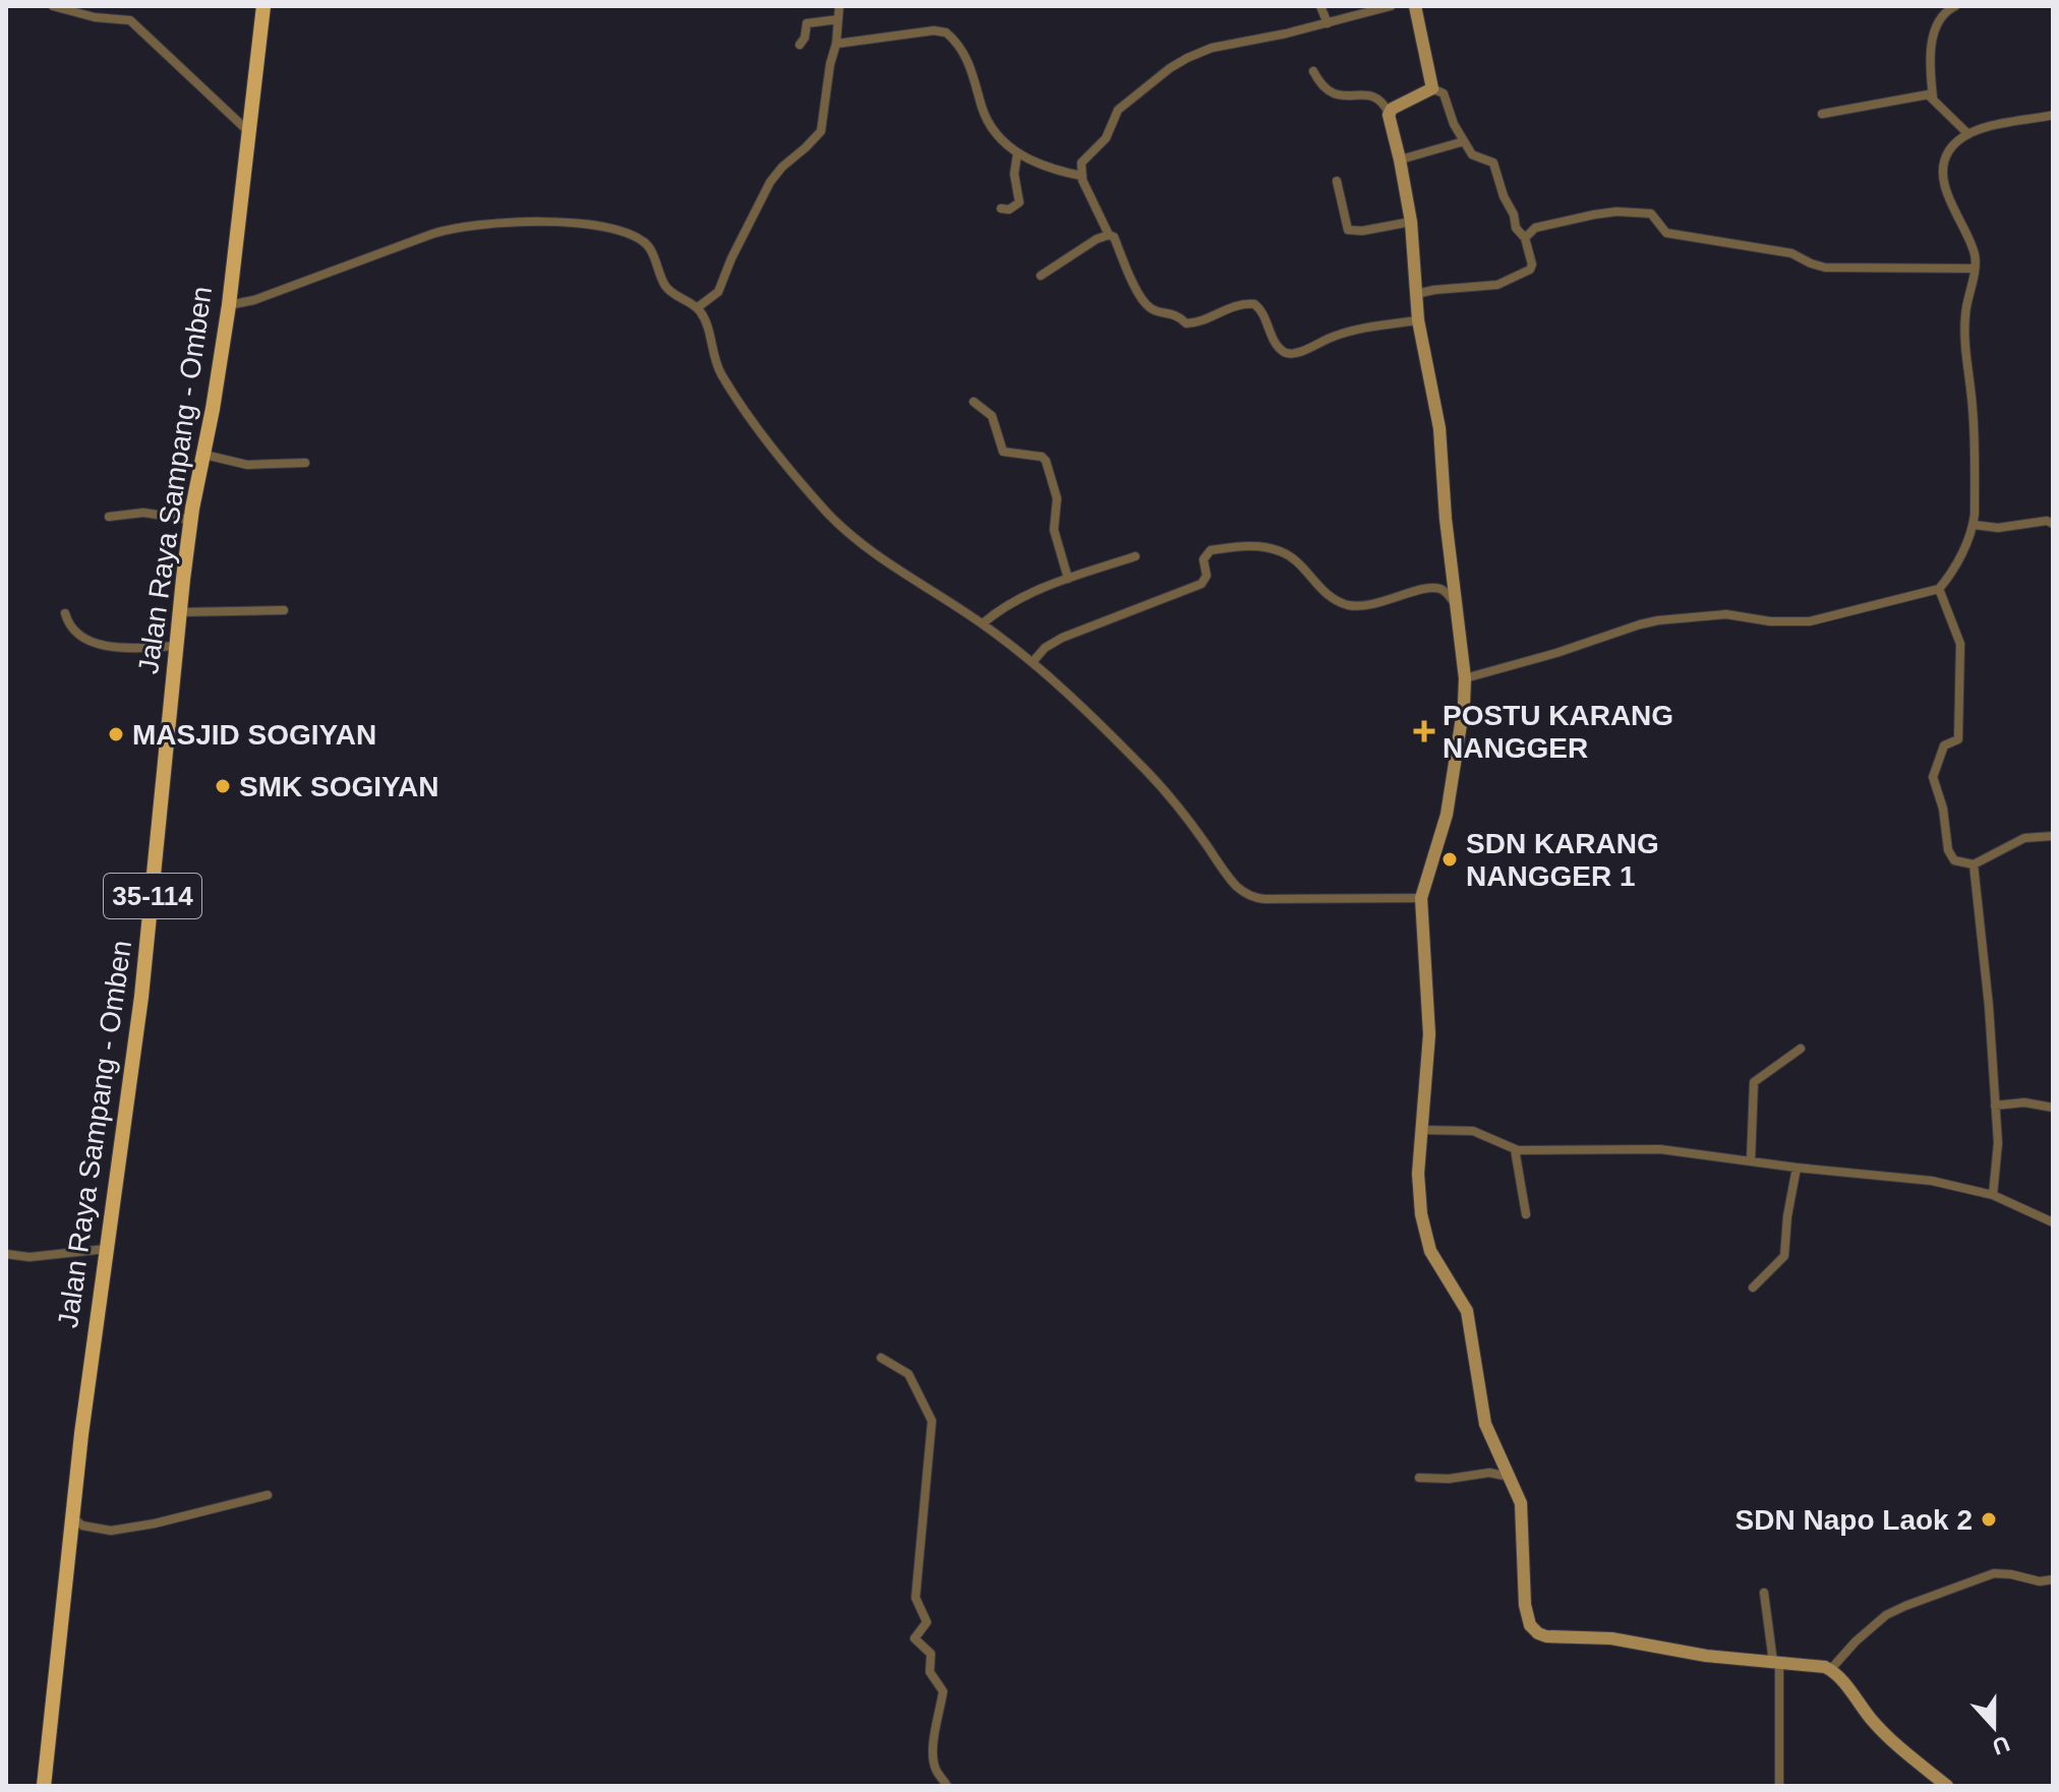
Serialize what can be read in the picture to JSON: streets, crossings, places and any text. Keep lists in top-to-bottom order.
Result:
{
  "streets": {
    "main road": ["Jalan Raya Sampang - Omben", "35-114"]
  },
  "places": {
    "health": ["POSTU KARANG NANGGER"],
    "other": [
      "MASJID SOGIYAN",
      "SMK SOGIYAN",
      "SDN KARANG NANGGER 1",
      "SDN Napo Laok 2"
    ]
  },
  "north": "bottom"
}
